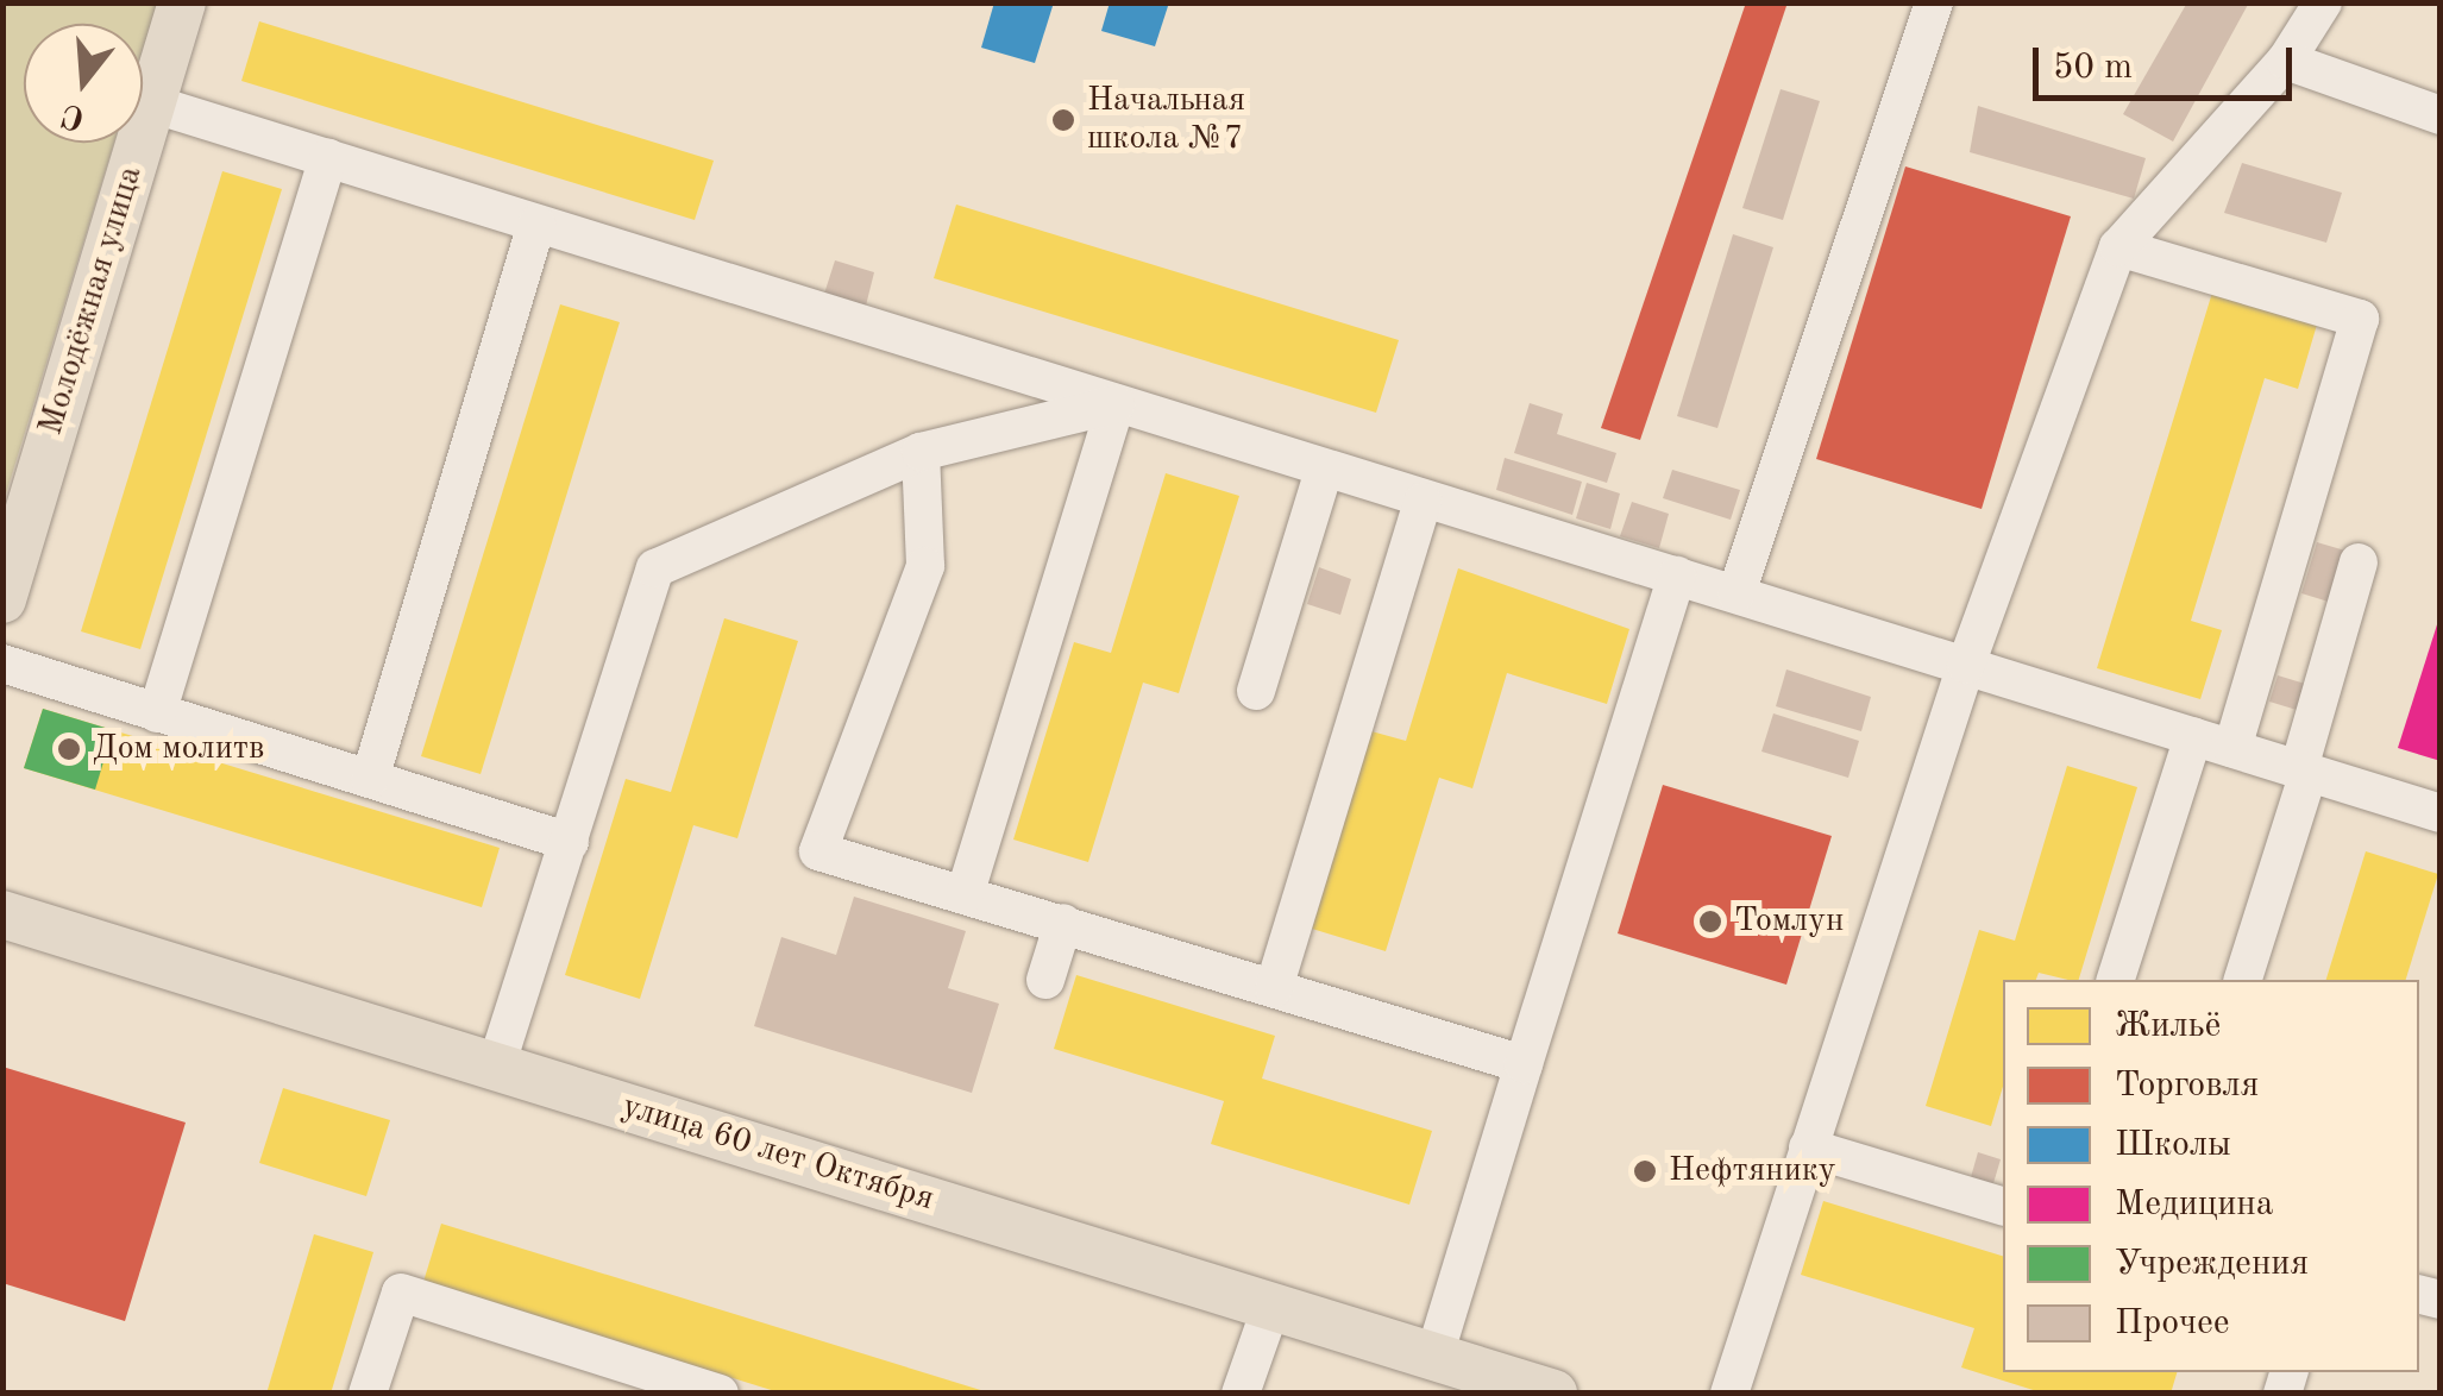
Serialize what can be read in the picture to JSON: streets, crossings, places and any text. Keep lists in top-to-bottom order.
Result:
{
  "streets": {
    "main road": ["Молодёжная улица", "улица 60 лет Октября"]
  },
  "places": [
    "Начальная школа №7",
    "Дом молитв",
    "Томлун",
    "Нефтянику"
  ],
  "legend": [
    "Жильё",
    "Торговля",
    "Школы",
    "Медицина",
    "Учреждения",
    "Прочее"
  ],
  "scale_bar": "50 m",
  "north": "bottom"
}
